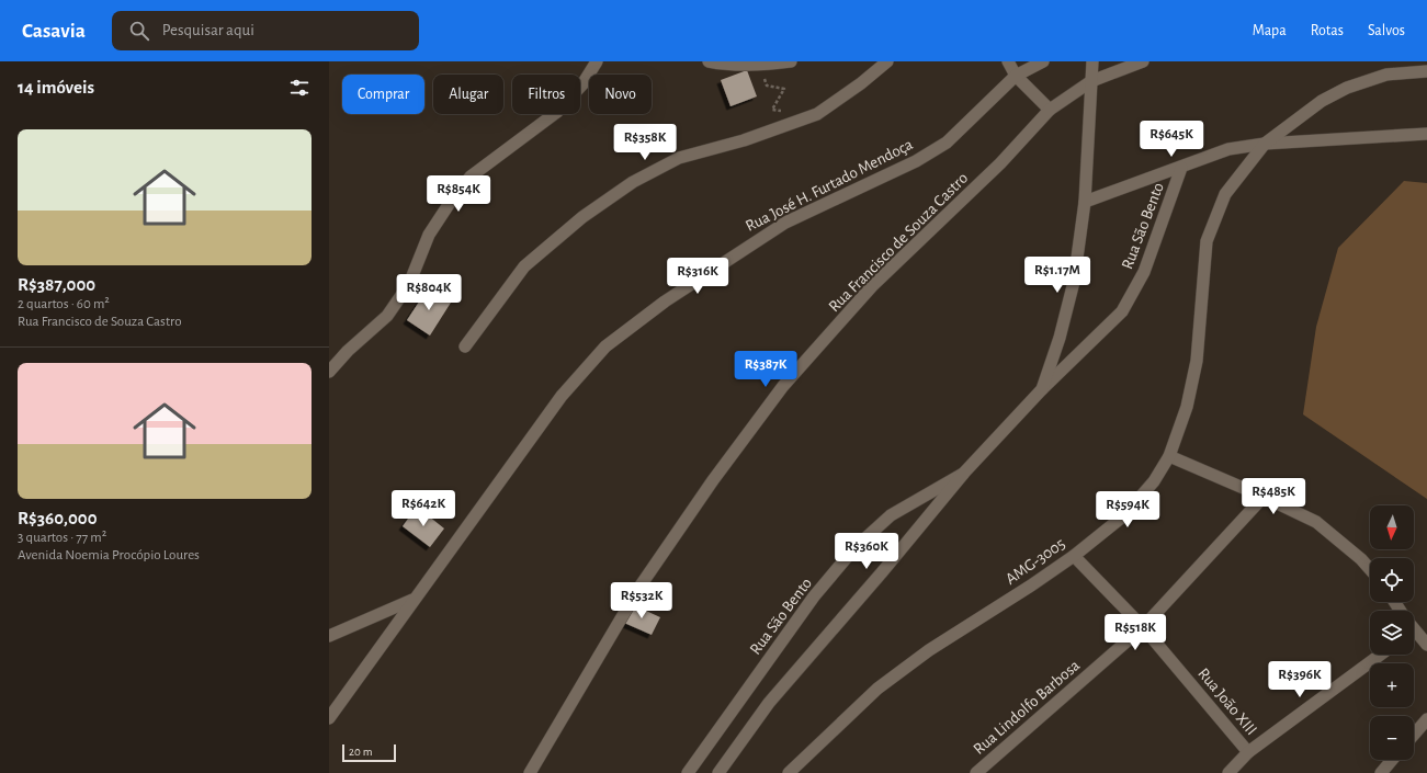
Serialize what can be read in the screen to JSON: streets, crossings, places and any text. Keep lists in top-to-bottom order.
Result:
{
  "streets": {
    "street": [
      "Rua José H. Furtado Mendoça",
      "Rua São Bento",
      "Rua Francisco de Souza Castro",
      "AMG-3005",
      "Rua João XIII",
      "Rua Lindolfo Barbosa"
    ]
  },
  "crossings": [
    ["Rua São Bento", "AMG-3005"],
    ["AMG-3005", "Rua João XIII"],
    ["Rua João XIII", "Rua Lindolfo Barbosa"]
  ],
  "scale_bar": "20 m",
  "north": "bottom",
  "page": {
    "header": "Casavia",
    "search": "Pesquisar aqui",
    "nav": ["Mapa", "Rotas", "Salvos"],
    "heading": "14 imóveis",
    "chip": [
      "Comprar",
      "Alugar",
      "Filtros",
      "Novo"
    ],
    "list": [
      {
        "name": "R$387,000",
        "note": "2 quartos · 60 m² · Rua Francisco de Souza Castro"
      },
      {
        "name": "R$360,000",
        "note": "3 quartos · 77 m² · Avenida Noemia Procópio Loures"
      }
    ],
    "price": [
      "R$645K",
      "R$358K",
      "R$854K",
      "R$1.17M",
      "R$316K",
      "R$804K",
      "R$387K",
      "R$485K",
      "R$642K",
      "R$594K",
      "R$360K",
      "R$532K",
      "R$518K",
      "R$396K"
    ],
    "map_buttons": ["+", "−"],
    "scale": "20 m"
  }
}
